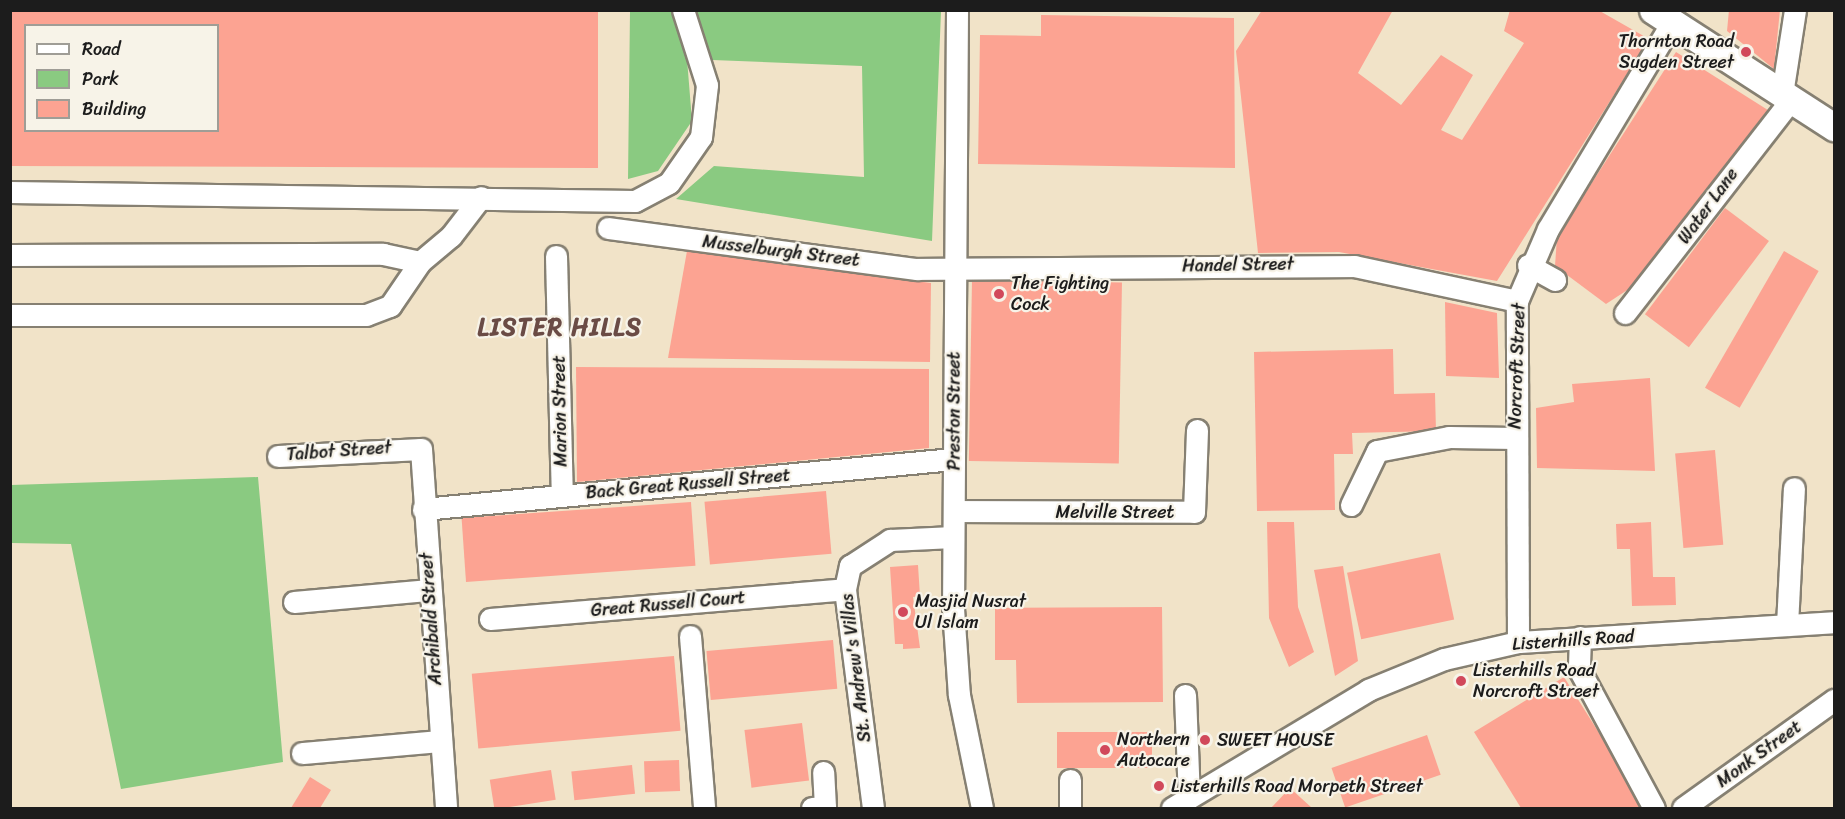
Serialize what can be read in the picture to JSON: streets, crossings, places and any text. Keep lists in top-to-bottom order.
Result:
{
  "streets": {
    "street": [
      "Water Lane",
      "Musselburgh Street",
      "Handel Street",
      "Norcroft Street",
      "Marion Street",
      "Preston Street",
      "Talbot Street",
      "Back Great Russell Street",
      "Melville Street",
      "Great Russell Court",
      "Archibald Street",
      "Listerhills Road",
      "St. Andrew's Villas",
      "Monk Street"
    ]
  },
  "crossings": [
    ["Musselburgh Street", "Handel Street"],
    ["Musselburgh Street", "Preston Street"],
    ["Handel Street", "Norcroft Street"],
    ["Handel Street", "Preston Street"],
    ["Norcroft Street", "Listerhills Road"],
    ["Marion Street", "Back Great Russell Street"],
    ["Preston Street", "Back Great Russell Street"],
    ["Preston Street", "Melville Street"],
    ["Preston Street", "St. Andrew's Villas"],
    ["Talbot Street", "Archibald Street"],
    ["Back Great Russell Street", "Archibald Street"],
    ["Great Russell Court", "St. Andrew's Villas"]
  ],
  "districts": ["LISTER HILLS"],
  "places": [
    "Thornton Road Sugden Street",
    "The Fighting Cock",
    "Masjid Nusrat Ul Islam",
    "Listerhills Road Norcroft Street",
    "SWEET HOUSE",
    "Northern Autocare",
    "Listerhills Road Morpeth Street"
  ],
  "legend": ["Road", "Park", "Building"]
}
